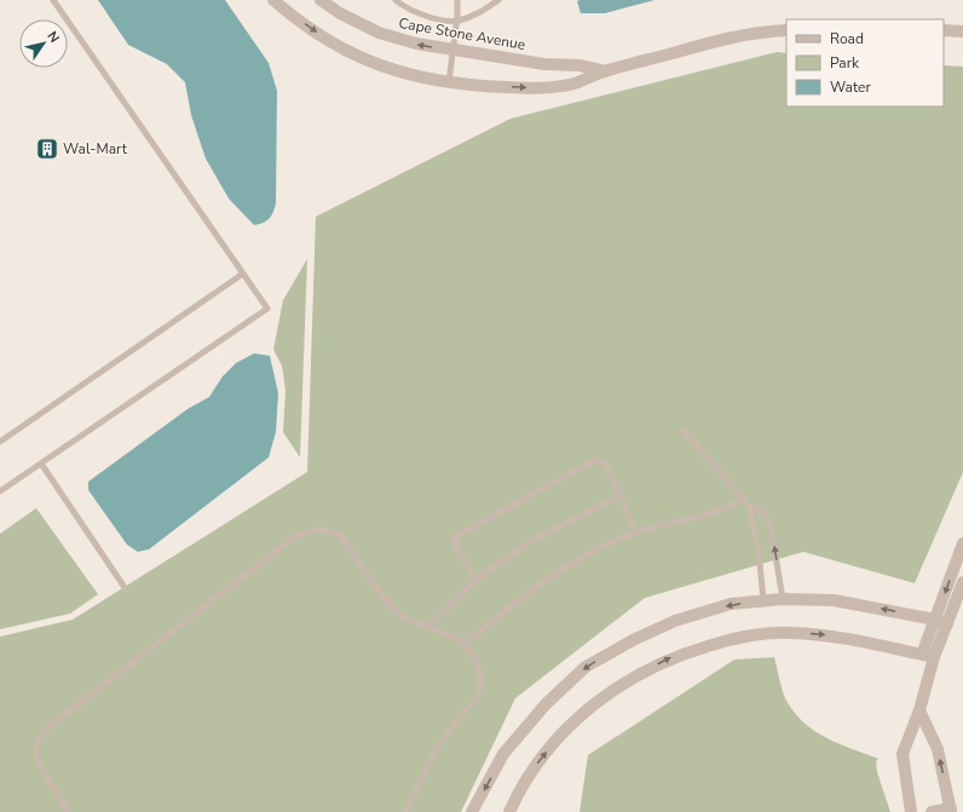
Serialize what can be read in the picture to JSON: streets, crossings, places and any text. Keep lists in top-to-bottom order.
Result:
{
  "streets": {
    "street": ["Cape Stone Avenue"]
  },
  "places": {
    "building": ["Wal-Mart"]
  },
  "legend": ["Road", "Park", "Water"],
  "north": "top right"
}
